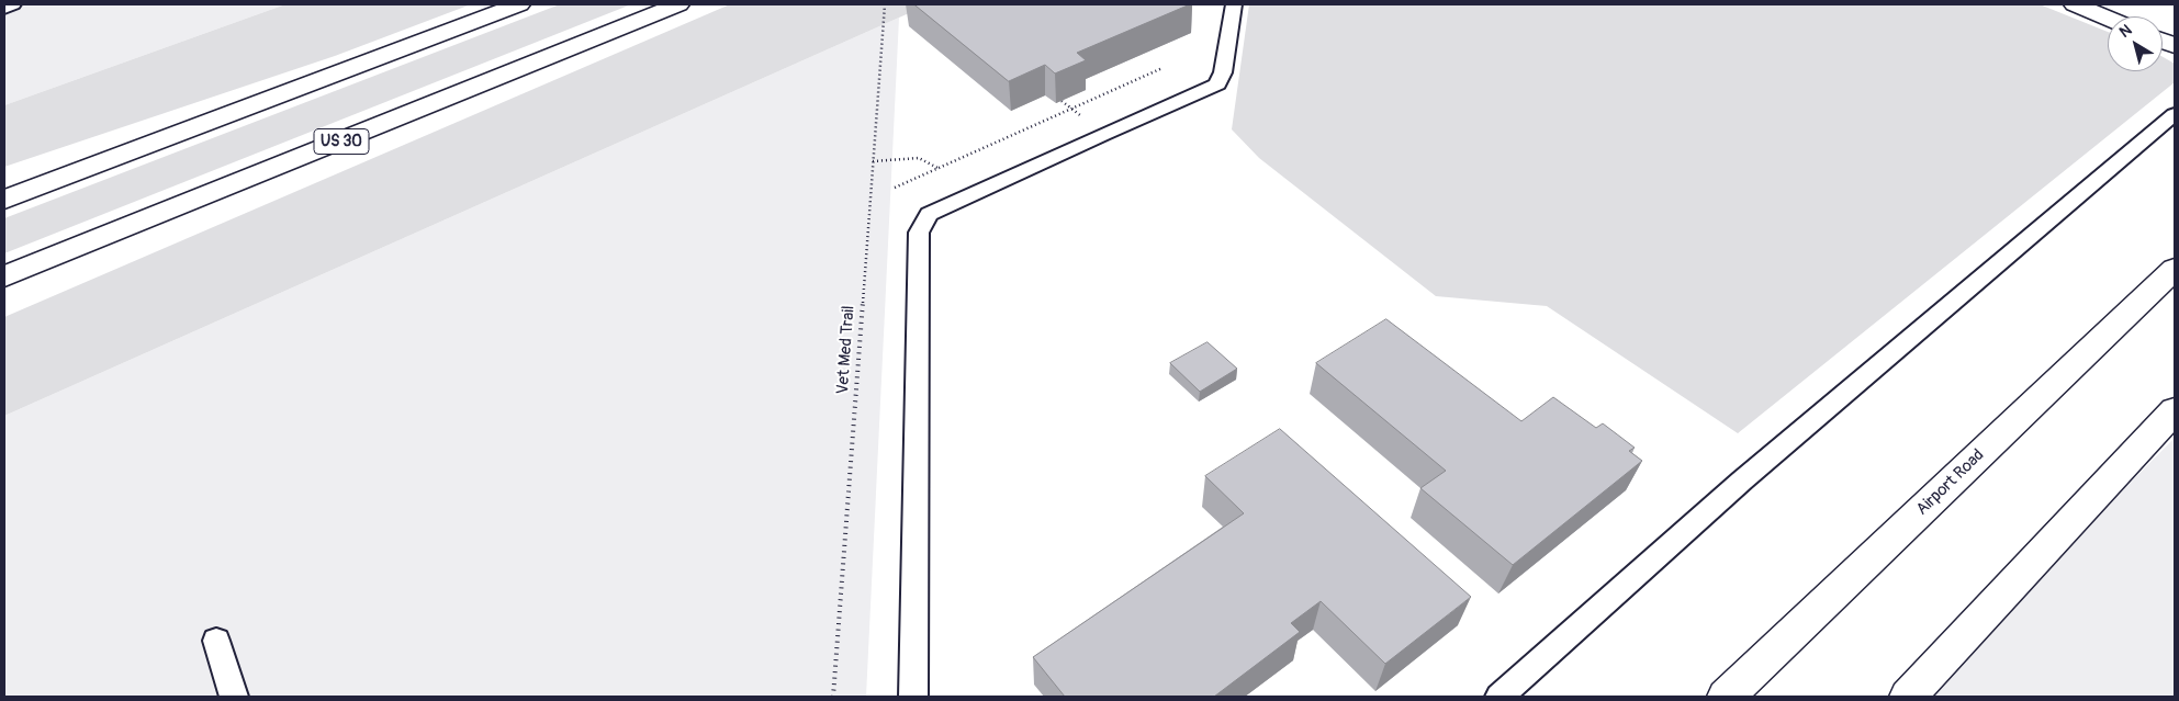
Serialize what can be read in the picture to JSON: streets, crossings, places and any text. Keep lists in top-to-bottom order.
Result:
{
  "streets": {
    "main road": ["US 30", "Airport Road"],
    "path": ["Vet Med Trail"]
  },
  "north": "top left"
}
